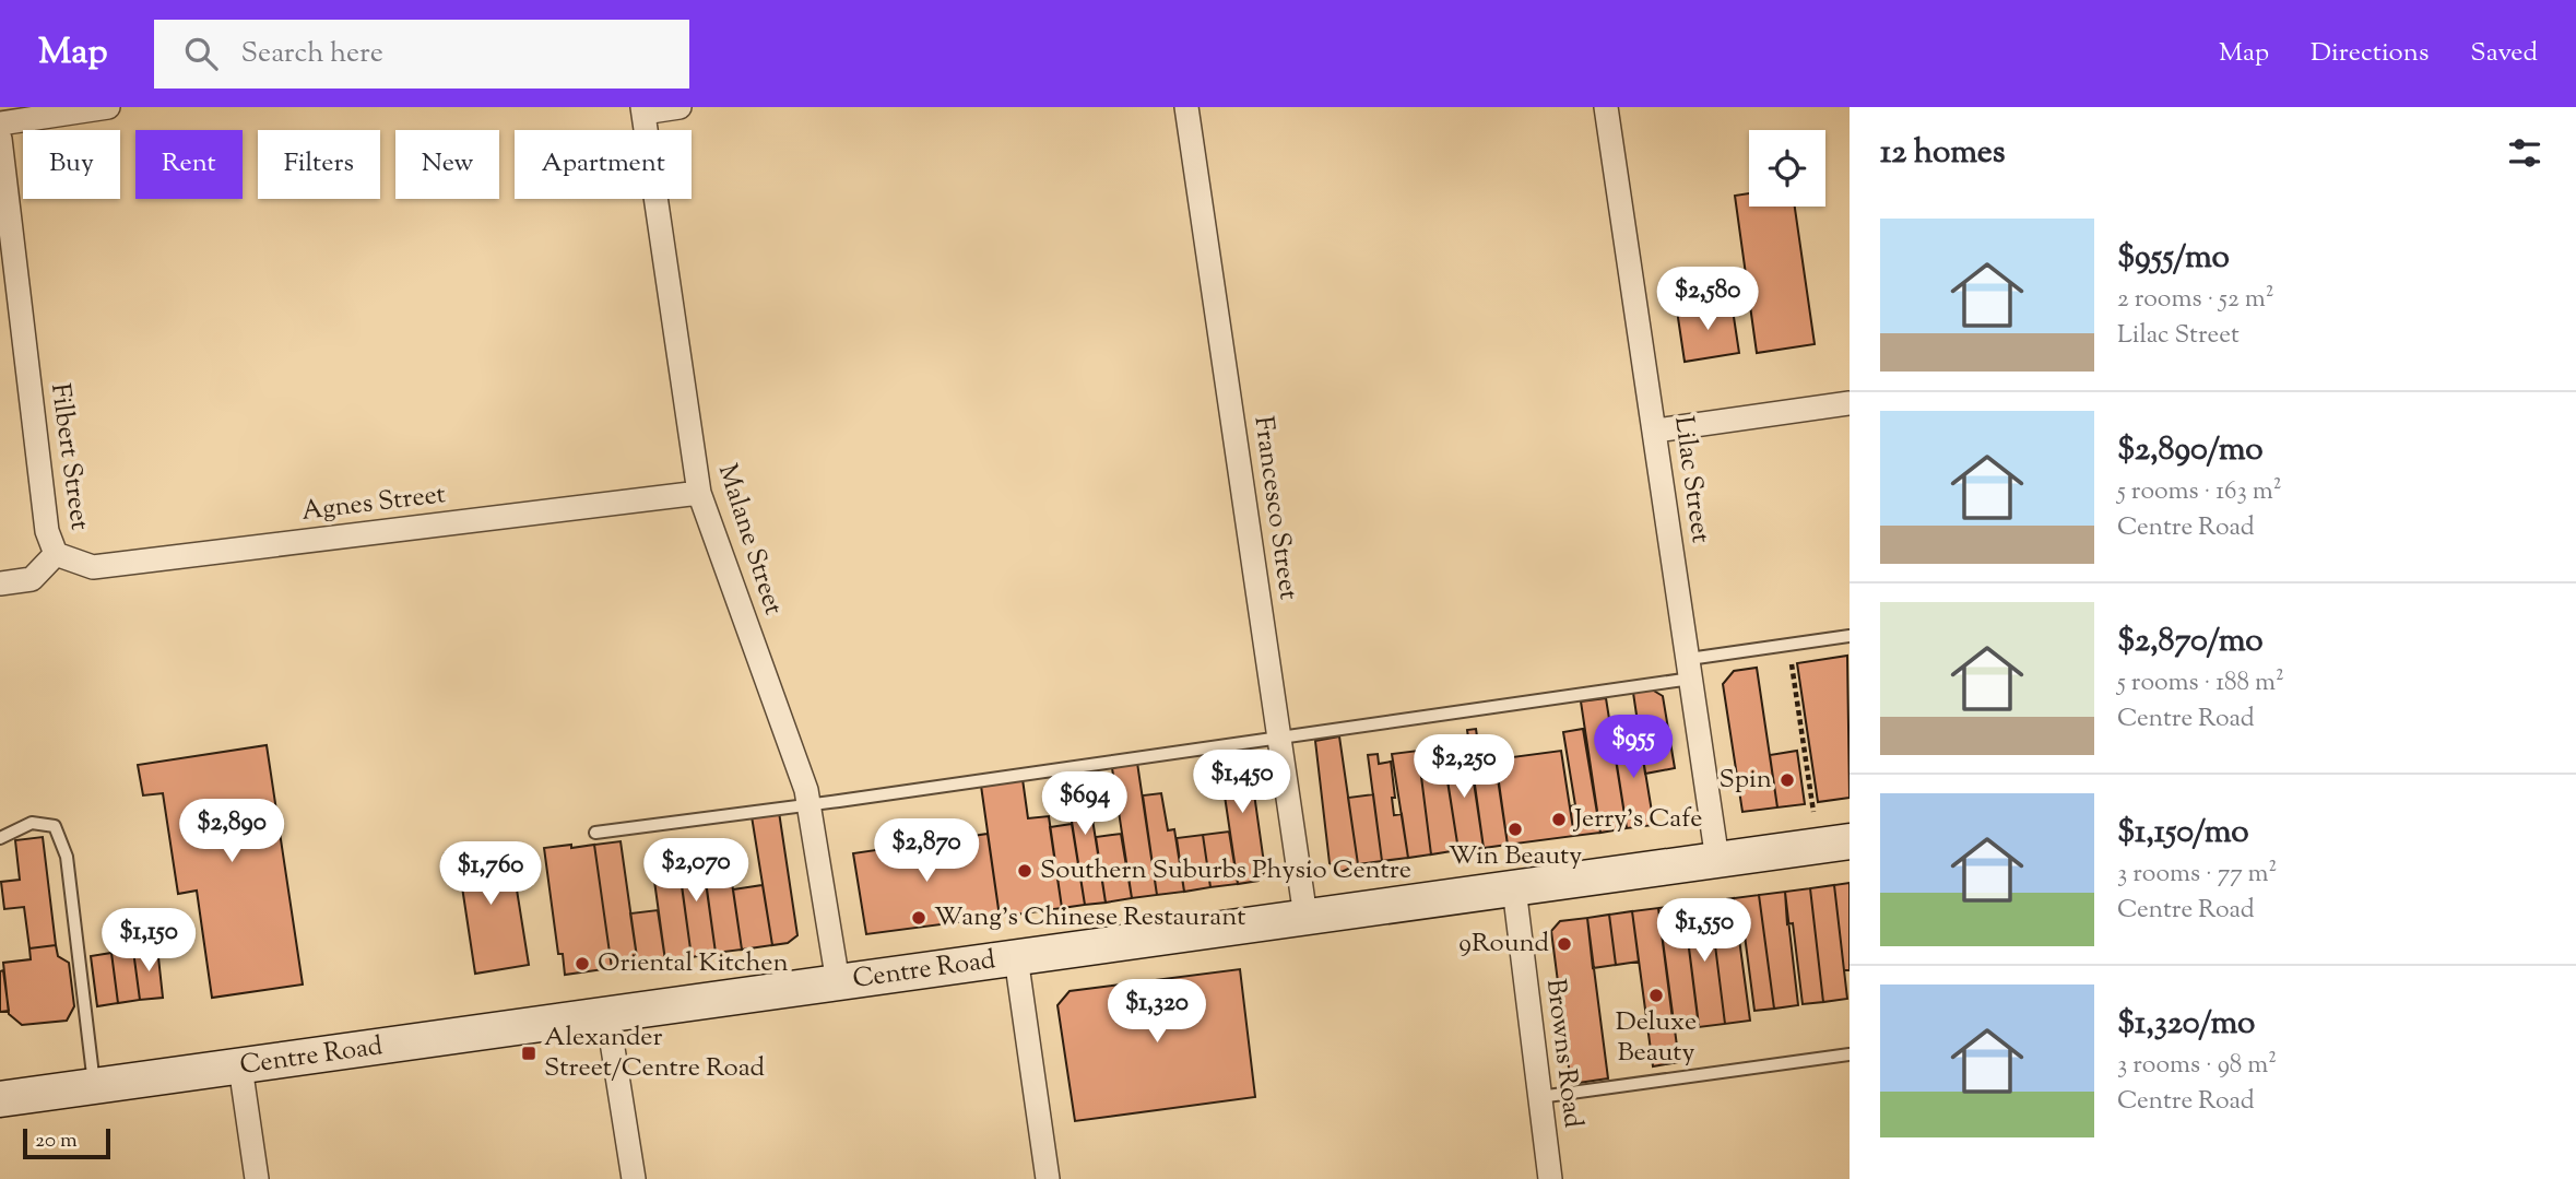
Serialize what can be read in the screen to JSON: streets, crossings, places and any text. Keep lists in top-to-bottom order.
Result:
{
  "streets": {
    "main road": ["Centre Road"],
    "street": [
      "Filbert Street",
      "Lilac Street",
      "Agnes Street",
      "Francesco Street",
      "Malane Street",
      "Browns Road"
    ]
  },
  "crossings": [
    ["Filbert Street", "Agnes Street"],
    ["Lilac Street", "Centre Road"],
    ["Agnes Street", "Malane Street"],
    ["Francesco Street", "Centre Road"],
    ["Malane Street", "Centre Road"],
    ["Centre Road", "Browns Road"]
  ],
  "places": {
    "other": [
      "Spin",
      "Jerry’s Cafe",
      "Win Beauty",
      "Southern Suburbs Physio Centre",
      "Wang’s Chinese Restaurant",
      "9Round",
      "Oriental Kitchen",
      "Deluxe Beauty"
    ],
    "transit": ["Alexander Street/Centre Road"]
  },
  "scale_bar": "20 m",
  "page": {
    "header": "Map",
    "search": "Search here",
    "nav": ["Map", "Directions", "Saved"],
    "heading": "12 homes",
    "chip": [
      "Buy",
      "Rent",
      "Filters",
      "New",
      "Apartment"
    ],
    "list": [
      {
        "name": "$955/mo",
        "note": "2 rooms · 52 m² · Lilac Street"
      },
      {
        "name": "$2,890/mo",
        "note": "5 rooms · 163 m² · Centre Road"
      },
      {
        "name": "$2,870/mo",
        "note": "5 rooms · 188 m² · Centre Road"
      },
      {
        "name": "$1,150/mo",
        "note": "3 rooms · 77 m² · Centre Road"
      },
      {
        "name": "$1,320/mo",
        "note": "3 rooms · 98 m² · Centre Road"
      }
    ],
    "price": [
      "$2,580",
      "$955",
      "$2,250",
      "$1,450",
      "$694",
      "$2,890",
      "$2,870",
      "$2,070",
      "$1,760",
      "$1,550",
      "$1,150",
      "$1,320"
    ],
    "scale": "20 m"
  }
}
